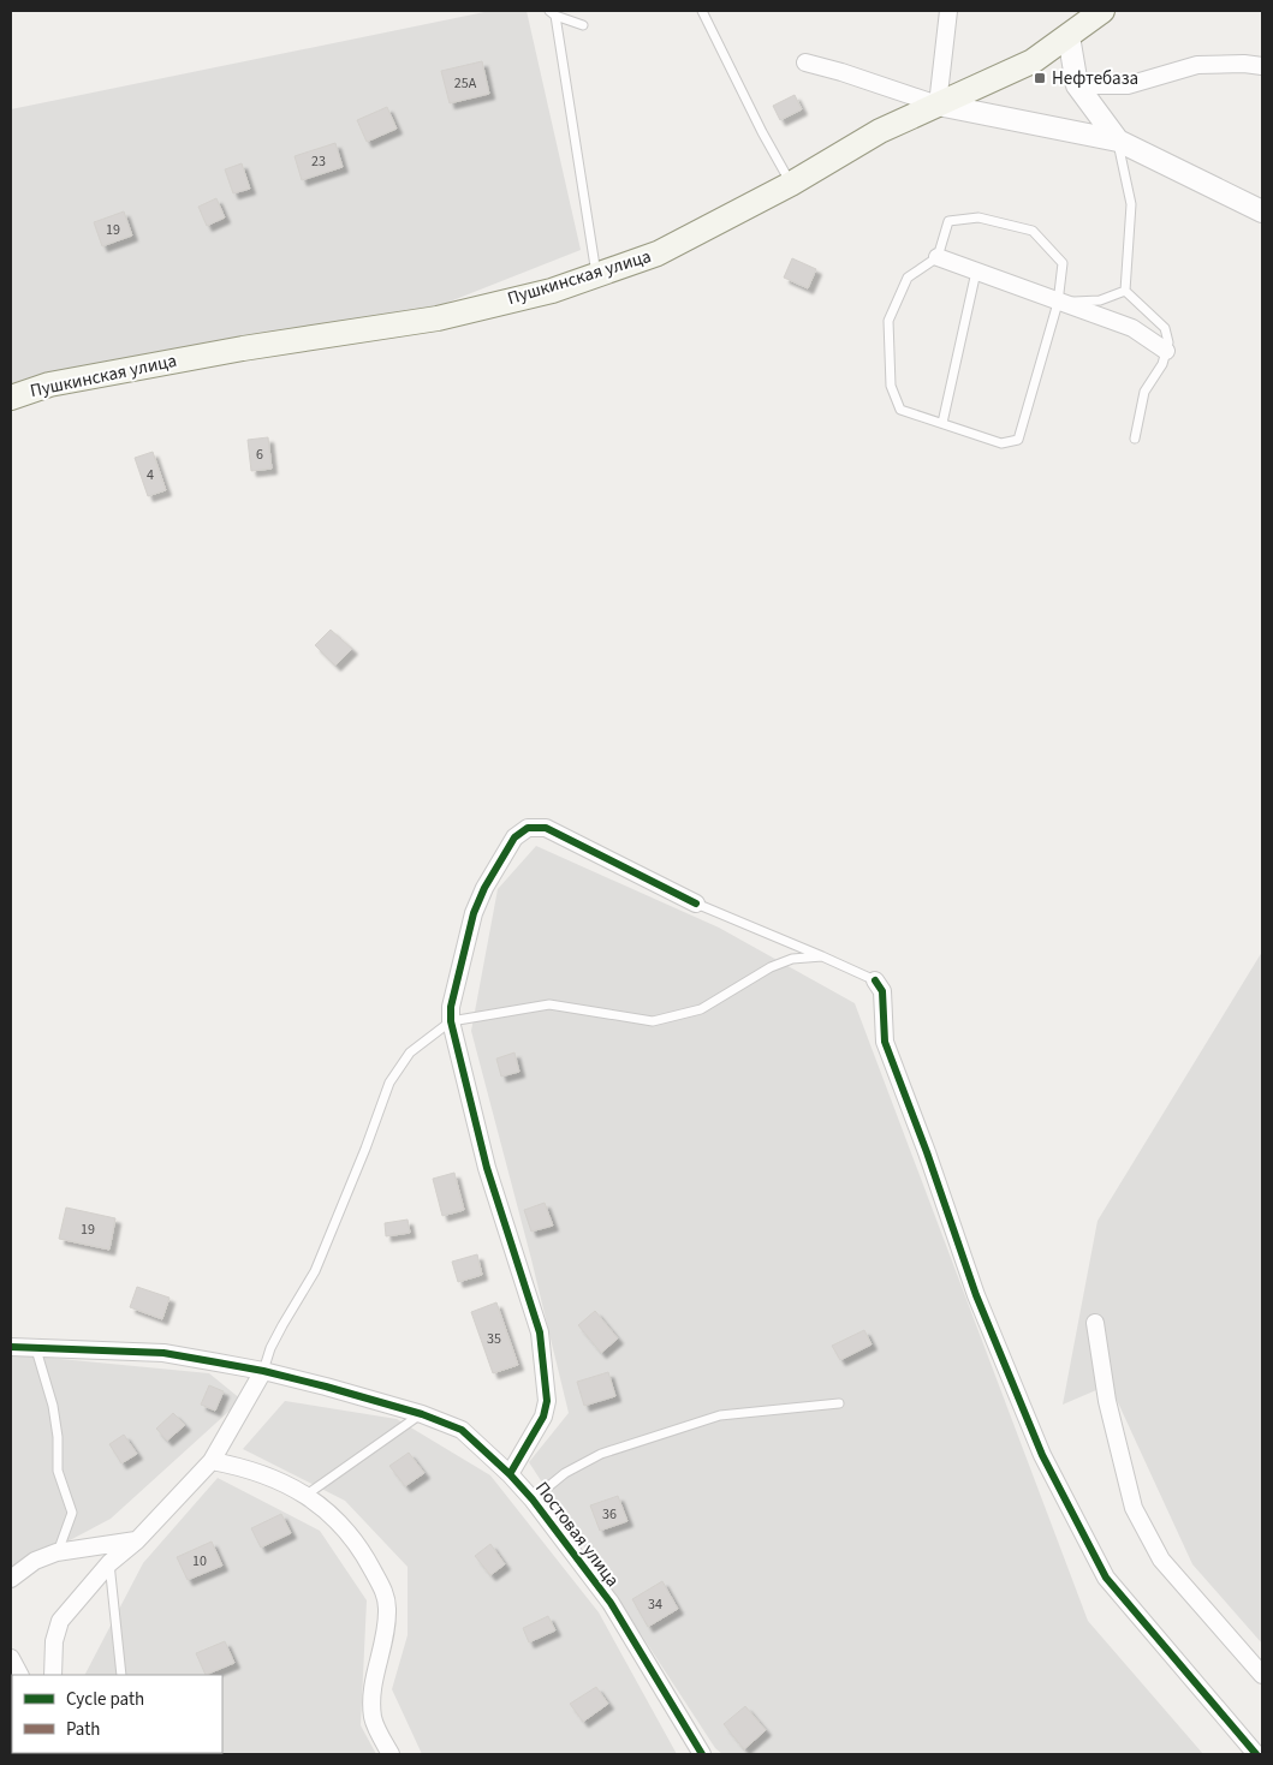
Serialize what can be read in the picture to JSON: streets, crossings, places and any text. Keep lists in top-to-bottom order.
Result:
{
  "streets": {
    "main road": ["Пушкинская улица"],
    "street": ["Постовая улица"]
  },
  "places": {
    "transit": ["Нефтебаза"]
  },
  "house_numbers": [
    "25А",
    "23",
    "19",
    "6",
    "4",
    "19",
    "35",
    "36",
    "10",
    "34"
  ],
  "legend": ["Cycle path", "Path"]
}
